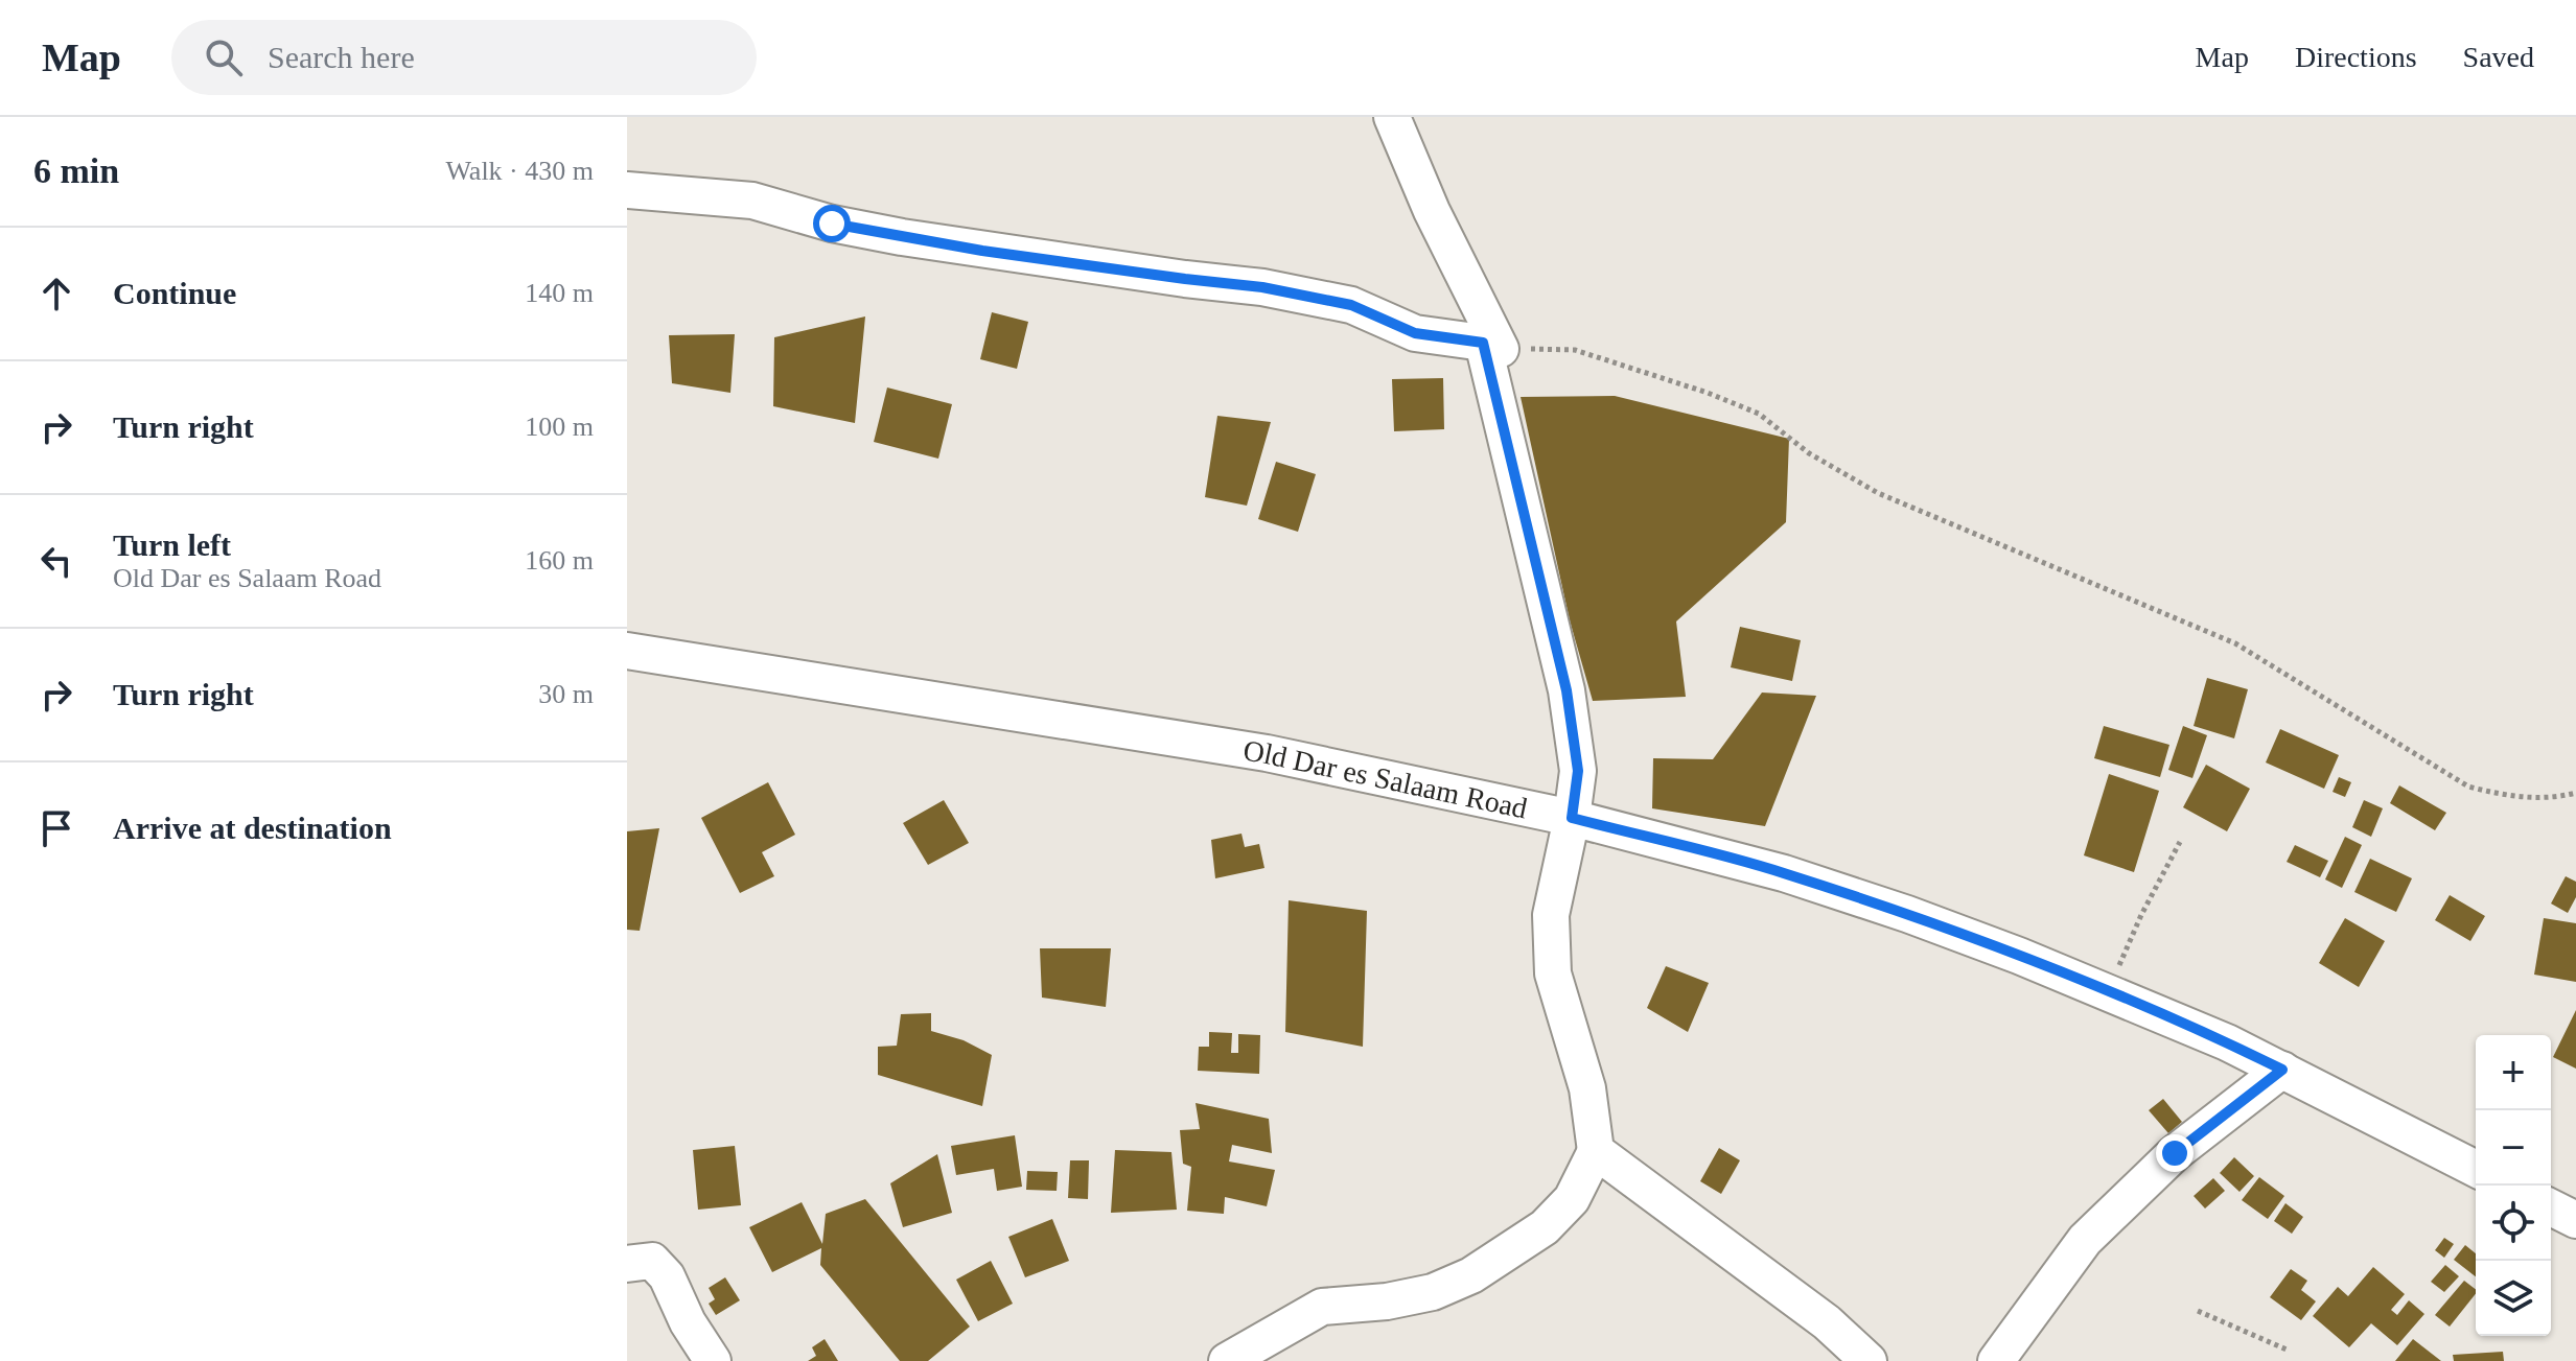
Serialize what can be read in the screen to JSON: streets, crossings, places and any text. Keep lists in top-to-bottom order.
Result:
{
  "streets": {
    "street": ["Old Dar es Salaam Road"]
  },
  "page": {
    "header": "Map",
    "search": "Search here",
    "nav": ["Map", "Directions", "Saved"],
    "heading": ["6 min", "Walk · 430 m"],
    "list": [
      ["Continue", "140 m"],
      ["Turn right", "100 m"],
      ["Turn left", "Old Dar es Salaam Road", "160 m"],
      ["Turn right", "30 m"],
      "Arrive at destination"
    ],
    "map_buttons": ["+", "−"]
  }
}
